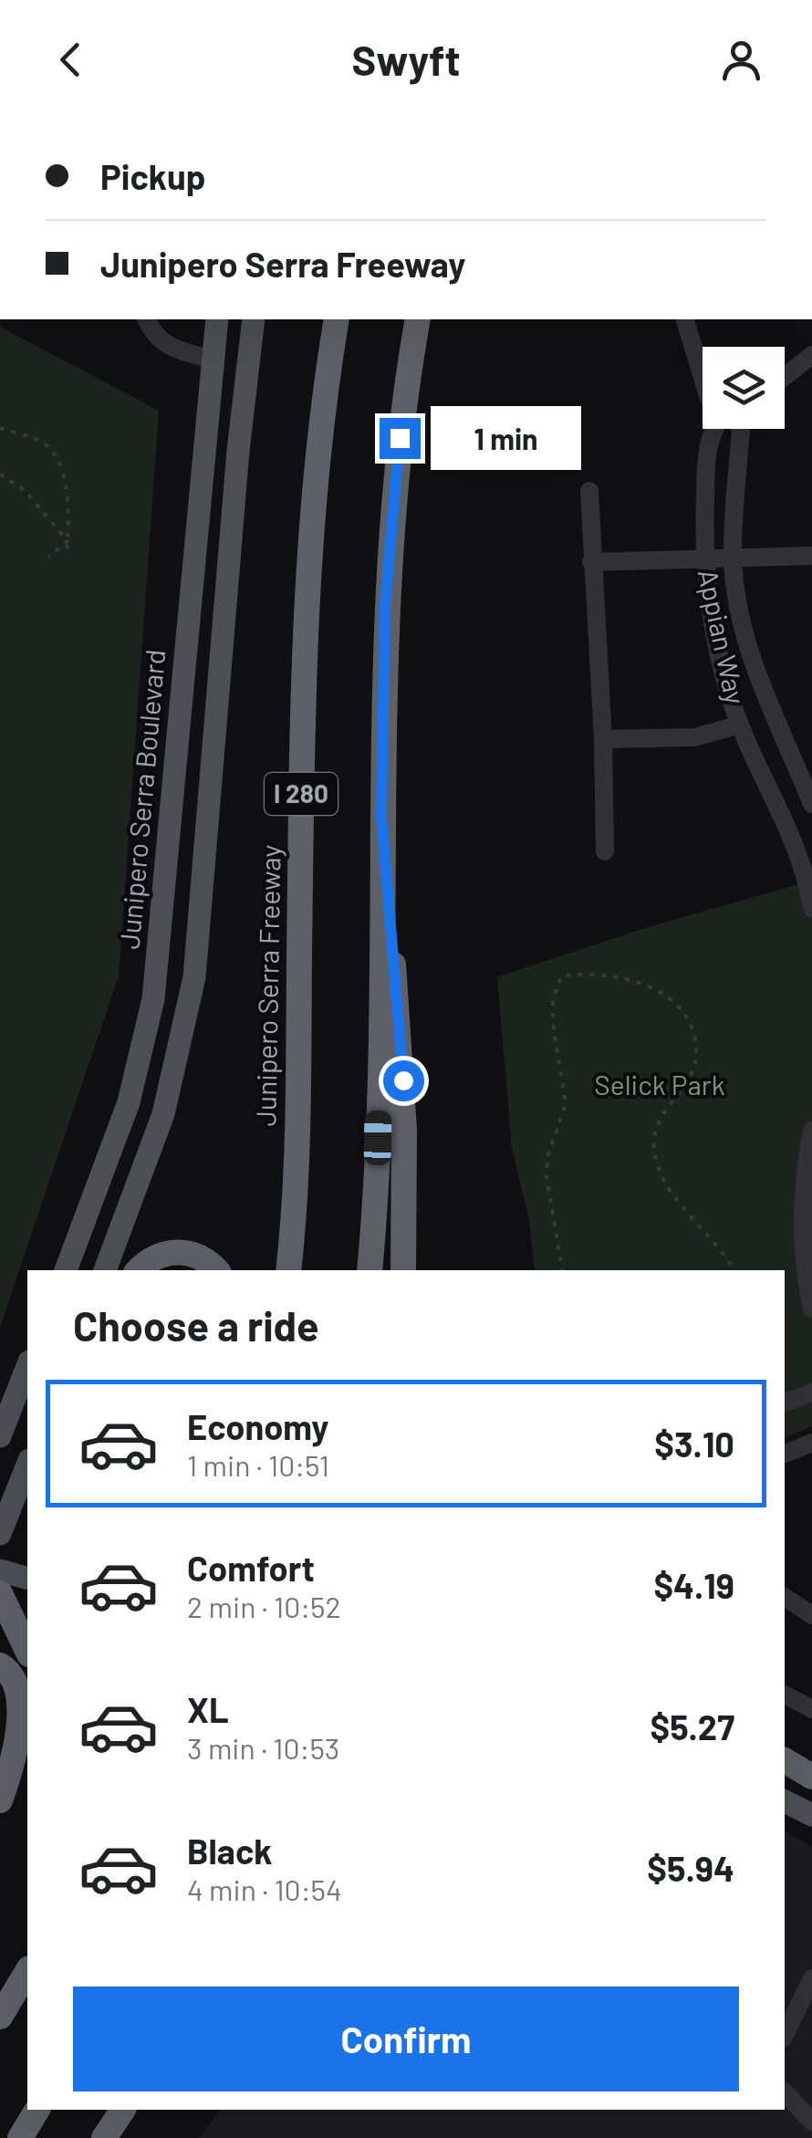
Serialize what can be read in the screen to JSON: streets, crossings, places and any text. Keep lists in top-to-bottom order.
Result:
{
  "streets": {
    "highway": ["I 280", "Junipero Serra Freeway"],
    "main road": ["Junipero Serra Boulevard"],
    "street": ["Appian Way"]
  },
  "parks": ["Selick Park"],
  "page": {
    "header": "Swyft",
    "banner": ["Pickup", "Junipero Serra Freeway"],
    "bubble": "1 min",
    "heading": "Choose a ride",
    "list": [
      {
        "name": "Economy",
        "note": "1 min · 10:51",
        "value": "$3.10"
      },
      {
        "name": "Comfort",
        "note": "2 min · 10:52",
        "value": "$4.19"
      },
      {
        "name": "XL",
        "note": "3 min · 10:53",
        "value": "$5.27"
      },
      {
        "name": "Black",
        "note": "4 min · 10:54",
        "value": "$5.94"
      }
    ],
    "buttons": "Confirm"
  }
}
